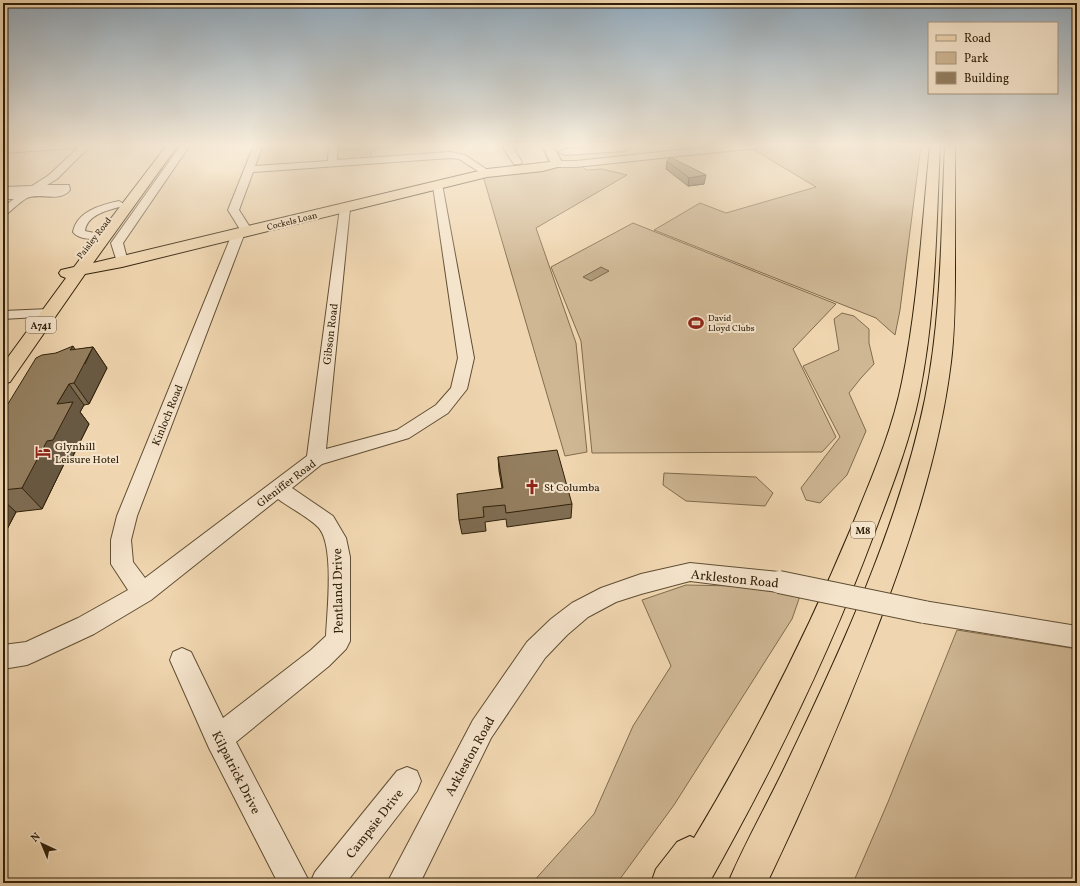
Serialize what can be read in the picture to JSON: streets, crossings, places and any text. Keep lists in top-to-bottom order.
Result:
{
  "streets": {
    "main road": [
      "Cockels Loan",
      "Paisley Road",
      "A741",
      "M8"
    ],
    "street": [
      "Gibson Road",
      "Kinloch Road",
      "Gleniffer Road",
      "Arkleston Road",
      "Pentland Drive",
      "Kilpatrick Drive",
      "Campsie Drive"
    ]
  },
  "crossings": [
    ["Cockels Loan", "Paisley Road"],
    ["Cockels Loan", "A741"],
    ["Cockels Loan", "Gibson Road"],
    ["Cockels Loan", "Kinloch Road"],
    ["Paisley Road", "A741"],
    ["Gibson Road", "Gleniffer Road"],
    ["Kinloch Road", "Gleniffer Road"],
    ["Gleniffer Road", "Pentland Drive"],
    ["Pentland Drive", "Kilpatrick Drive"]
  ],
  "places": {
    "sports": ["David Lloyd Clubs"],
    "hotel": ["Glynhill Leisure Hotel"],
    "church": ["St Columba"]
  },
  "legend": ["Road", "Park", "Building"],
  "north": "top left"
}
